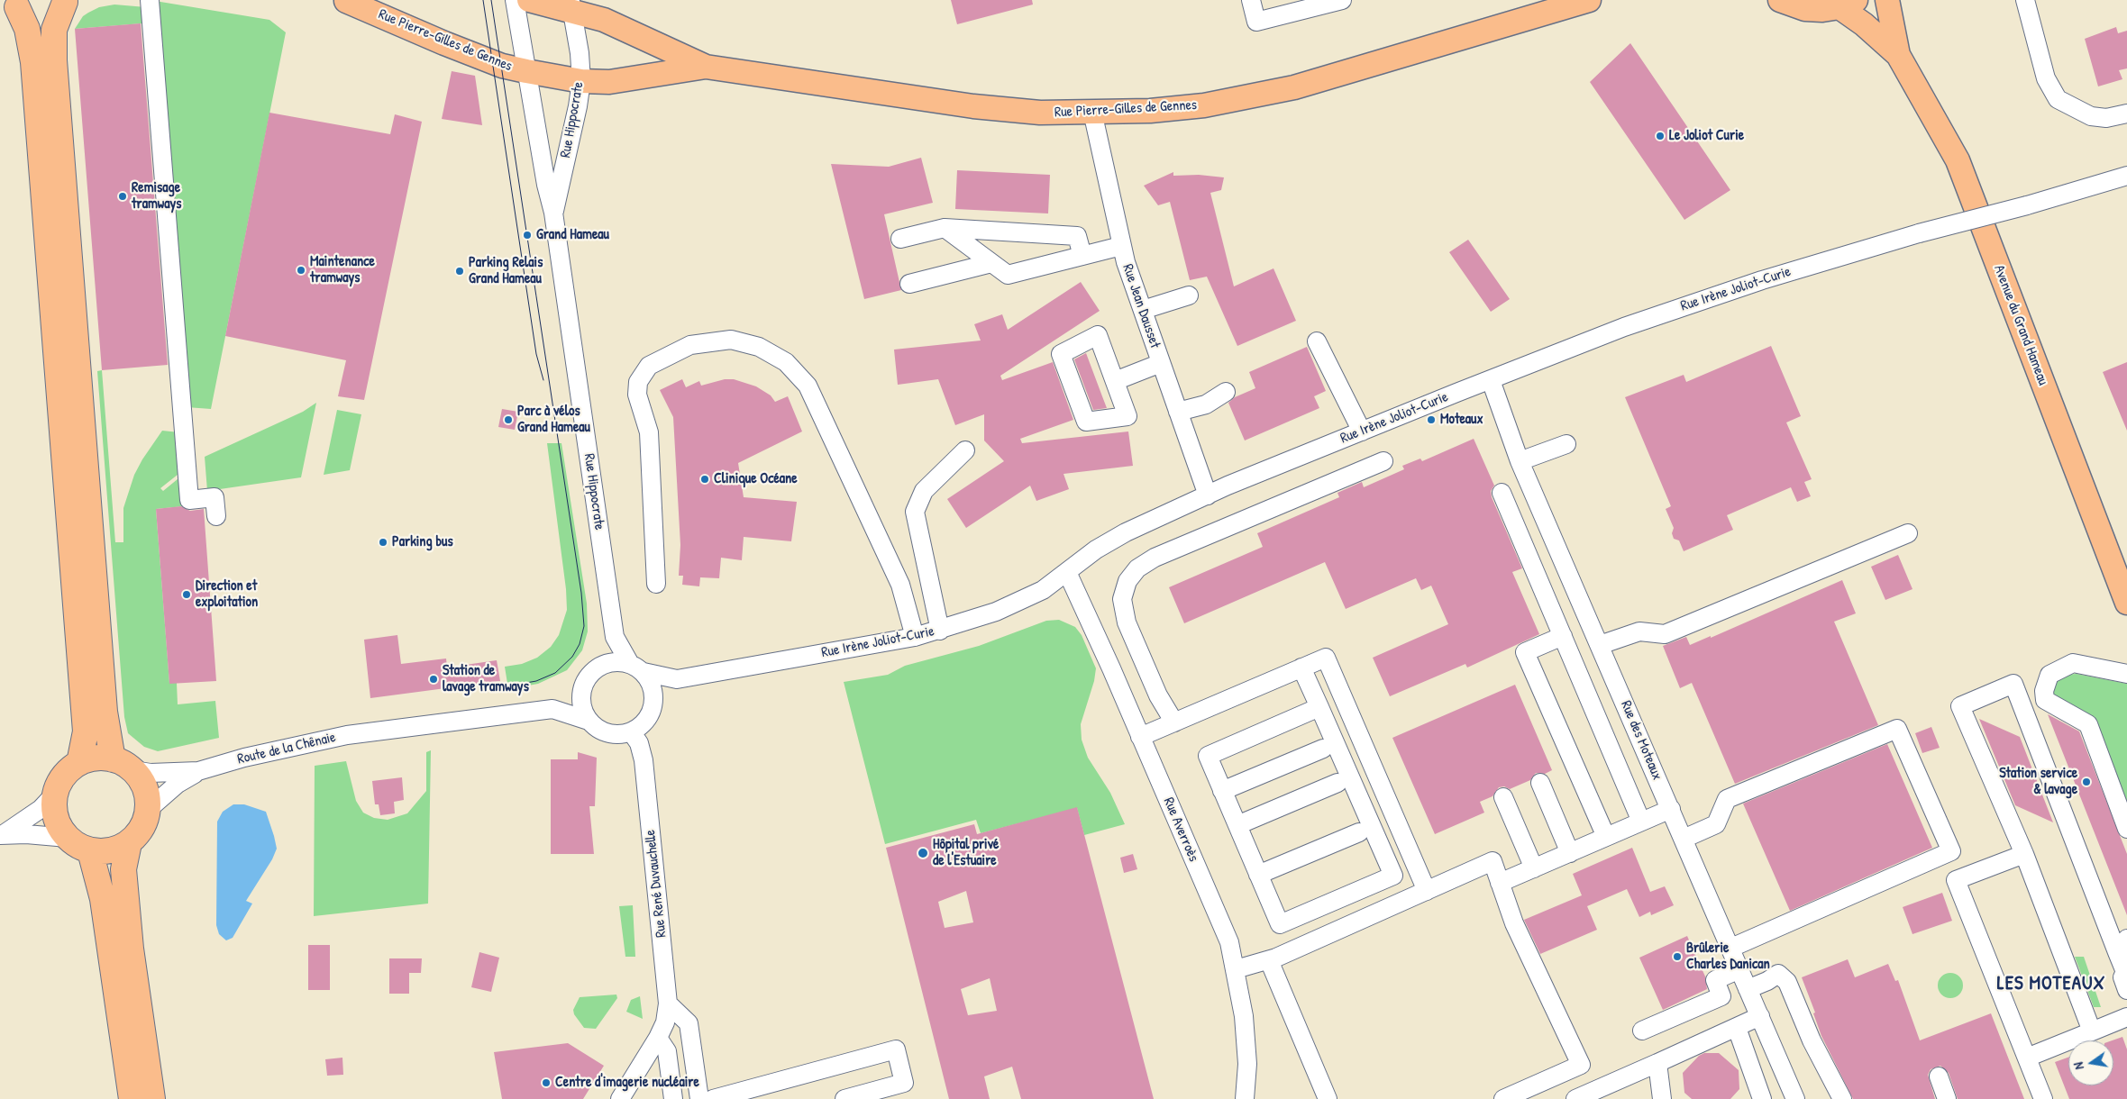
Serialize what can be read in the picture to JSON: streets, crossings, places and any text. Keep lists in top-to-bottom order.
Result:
{
  "streets": {
    "main road": ["Rue Pierre-Gilles de Gennes", "Avenue du Grand Hameau"],
    "street": [
      "Rue Hippocrate",
      "Rue Irène Joliot-Curie",
      "Rue Jean Dausset",
      "Rue des Moteaux",
      "Route de la Chênaie",
      "Rue Averroès",
      "Rue René Duvauchelle"
    ]
  },
  "crossings": [
    ["Rue Pierre-Gilles de Gennes", "Rue Hippocrate"],
    ["Rue Pierre-Gilles de Gennes", "Rue Jean Dausset"],
    ["Rue Hippocrate", "Rue Irène Joliot-Curie"],
    ["Rue Hippocrate", "Rue René Duvauchelle"],
    ["Rue Irène Joliot-Curie", "Rue Jean Dausset"],
    ["Rue Irène Joliot-Curie", "Rue des Moteaux"],
    ["Rue Irène Joliot-Curie", "Rue Averroès"],
    ["Rue Irène Joliot-Curie", "Rue René Duvauchelle"]
  ],
  "districts": ["LES MOTEAUX"],
  "places": [
    "Le Joliot Curie",
    "Remisage tramways",
    "Grand Hameau",
    "Maintenance tramways",
    "Parking Relais Grand Hameau",
    "Parc à vélos Grand Hameau",
    "Moteaux",
    "Clinique Océane",
    "Parking bus",
    "Direction et exploitation",
    "Station de lavage tramways",
    "Station service & lavage",
    "Hôpital privé de l'Estuaire",
    "Brûlerie Charles Danican",
    "Centre d'imagerie nucléaire"
  ],
  "north": "left"
}
